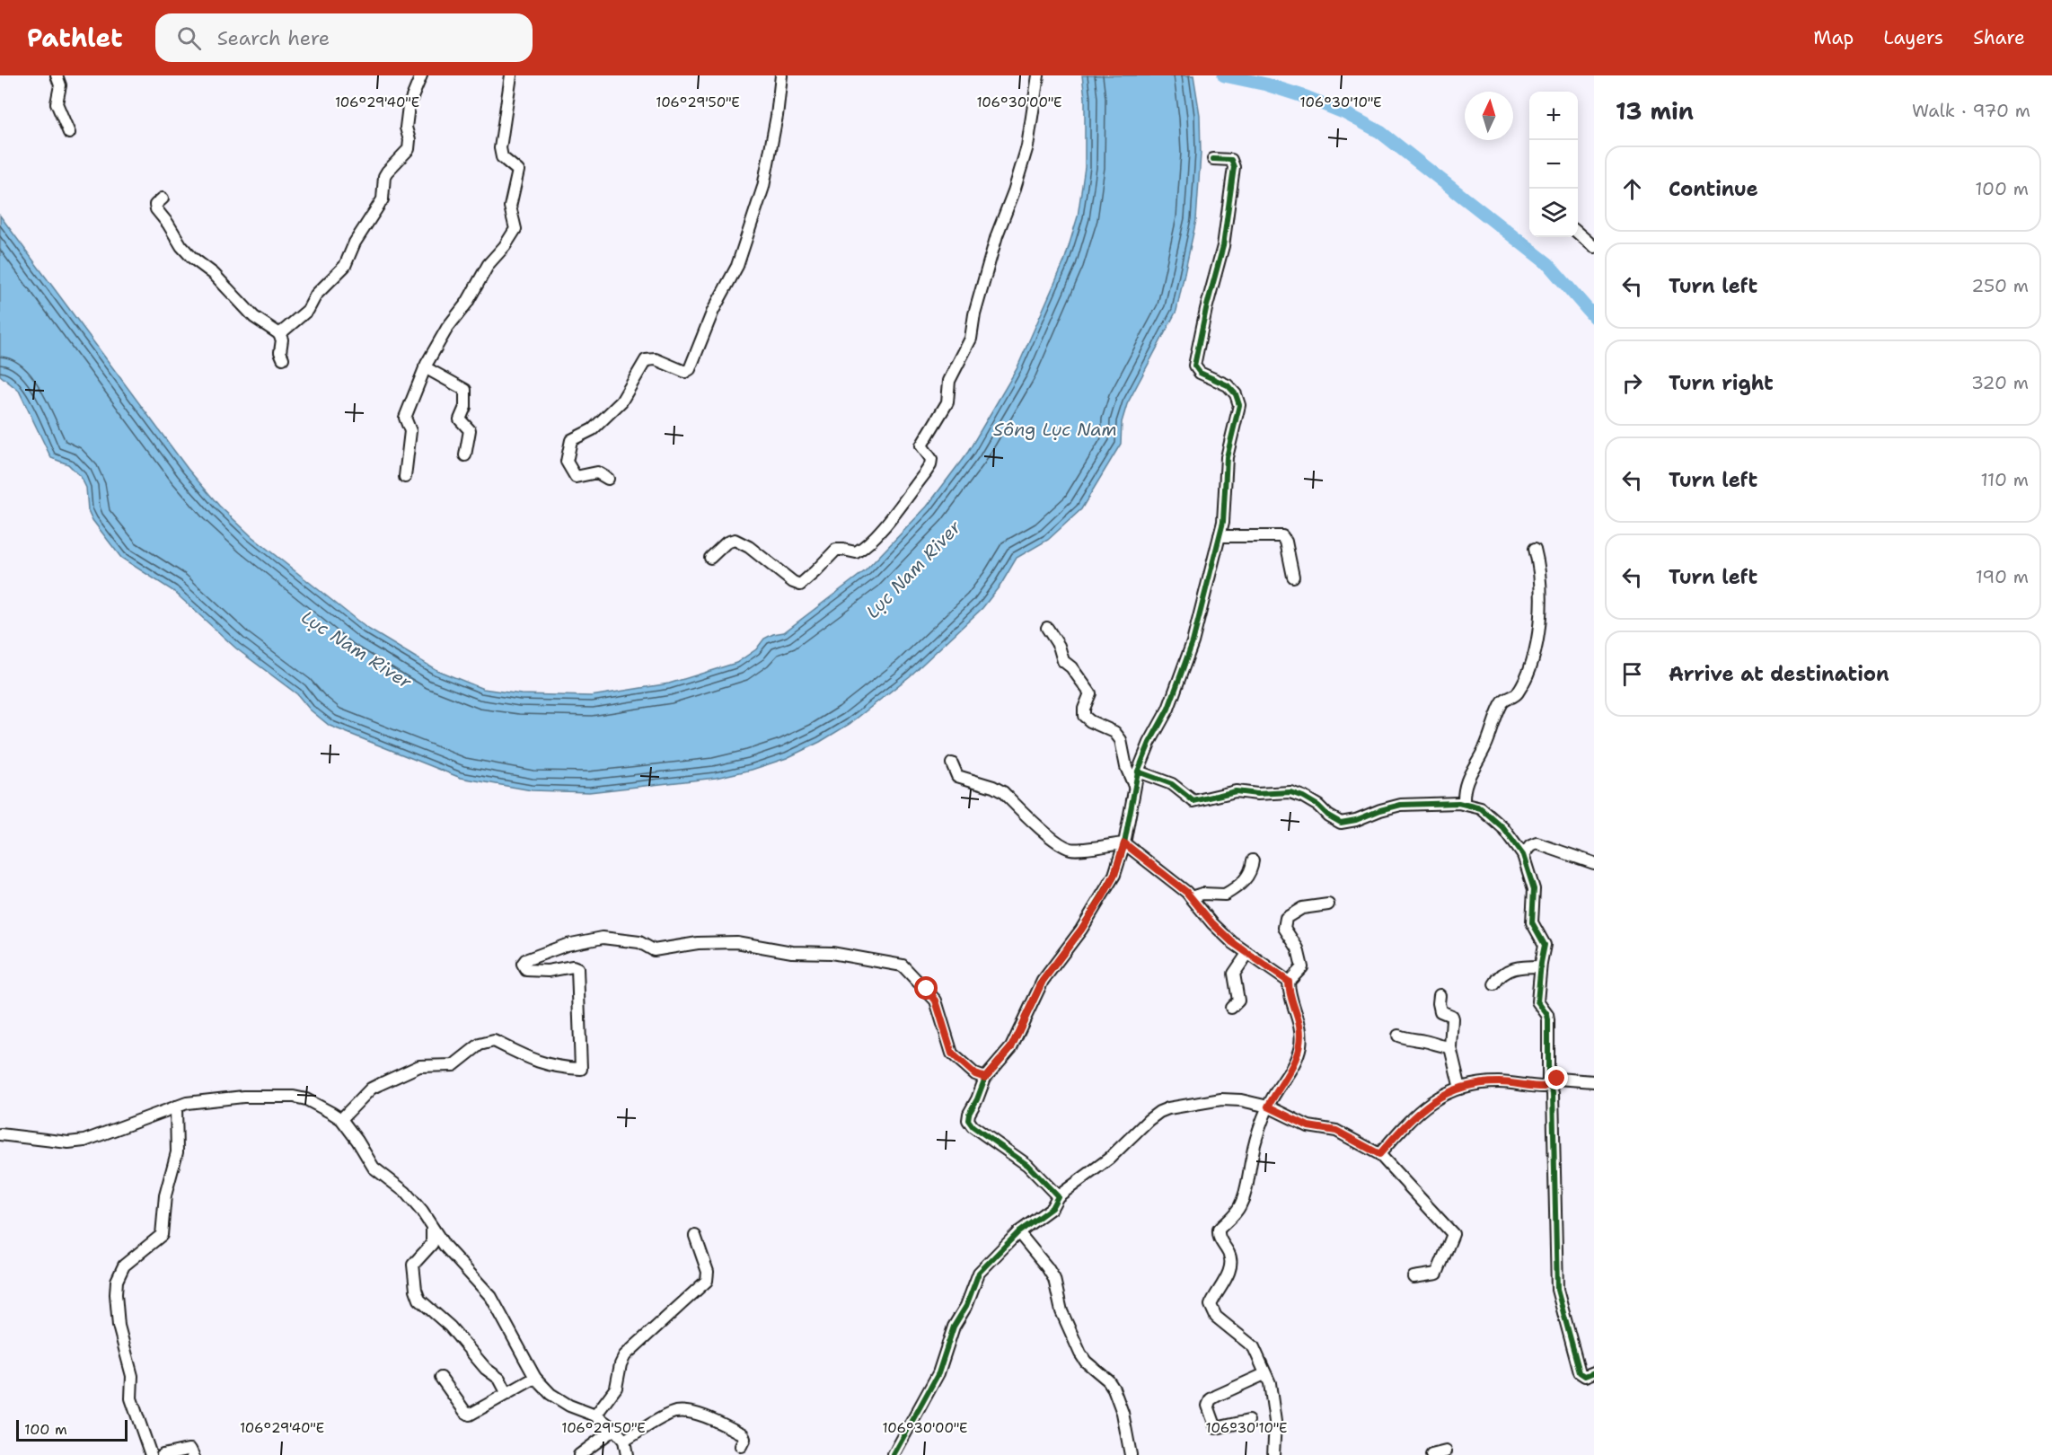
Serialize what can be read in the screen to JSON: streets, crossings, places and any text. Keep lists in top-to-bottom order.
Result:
{
  "water": ["Sông Lục Nam", "Lục Nam River"],
  "scale_bar": "100 m",
  "north": "top",
  "page": {
    "header": "Pathlet",
    "search": "Search here",
    "nav": ["Map", "Layers", "Share"],
    "heading": ["13 min", "Walk · 970 m"],
    "map_buttons": ["+", "−"],
    "list": [
      ["Continue", "100 m"],
      ["Turn left", "250 m"],
      ["Turn right", "320 m"],
      ["Turn left", "110 m"],
      ["Turn left", "190 m"],
      "Arrive at destination"
    ],
    "scale": "100 m"
  },
  "coordinates": [
    "106°29'40\"E",
    "106°29'50\"E",
    "106°30'00\"E",
    "106°30'10\"E"
  ]
}
